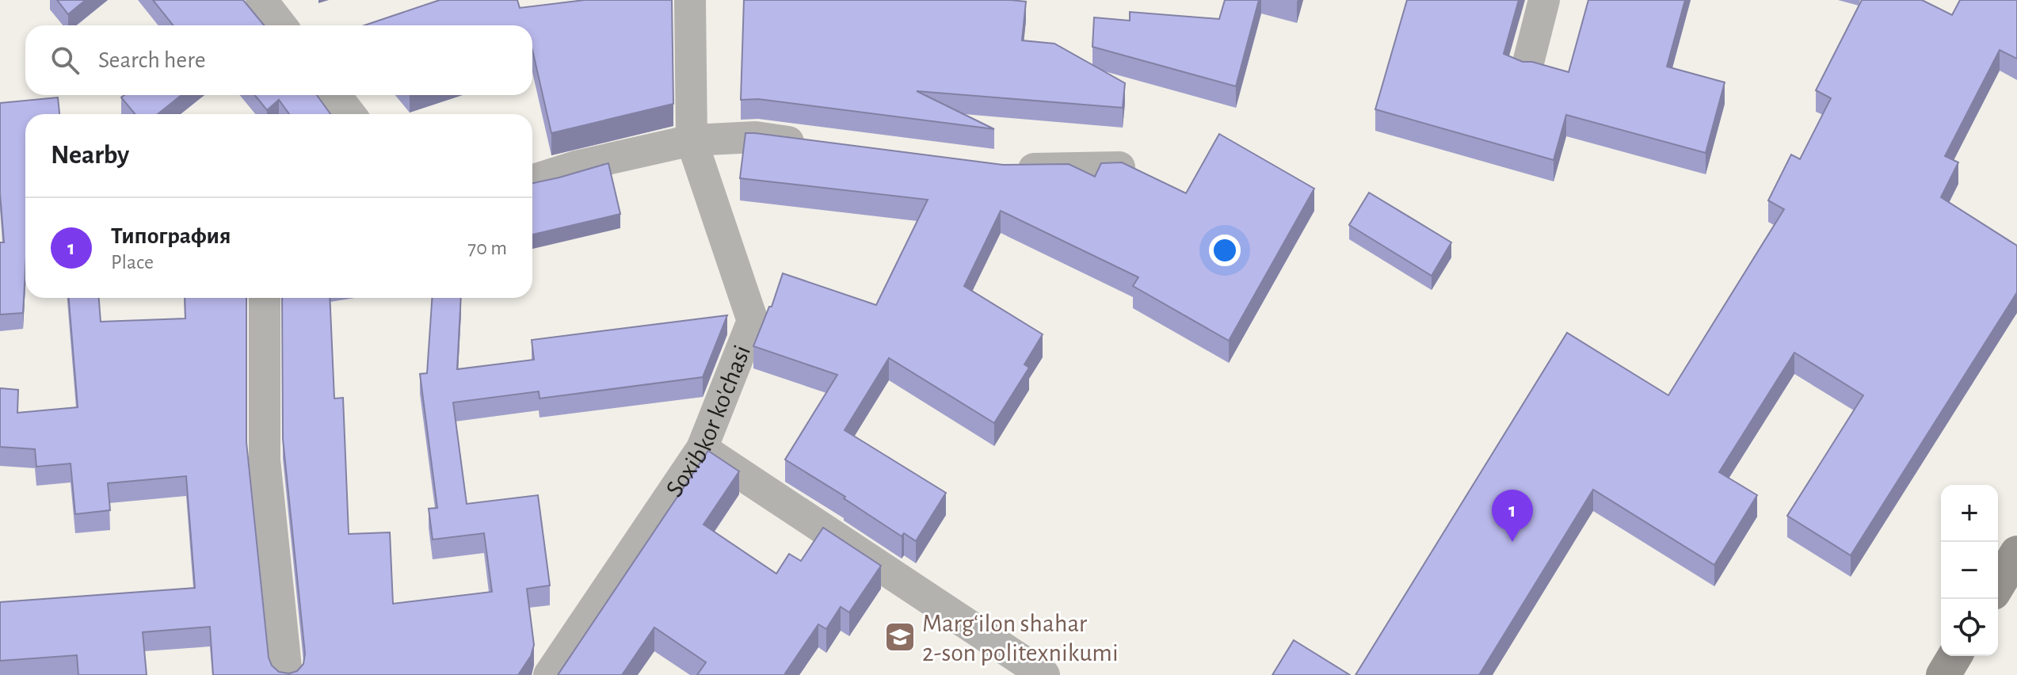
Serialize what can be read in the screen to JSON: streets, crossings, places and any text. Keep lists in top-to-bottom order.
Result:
{
  "streets": {
    "street": ["Soxibkor ko'chasi"]
  },
  "places": {
    "school or university": ["Margʻilon shahar 2-son politexnikumi"]
  },
  "page": {
    "search": "Search here",
    "heading": "Nearby",
    "list": [
      {
        "mark": "1",
        "name": "Типография",
        "note": "Place",
        "value": "70 m"
      }
    ],
    "map_buttons": ["+", "−"],
    "pins": "1"
  }
}
